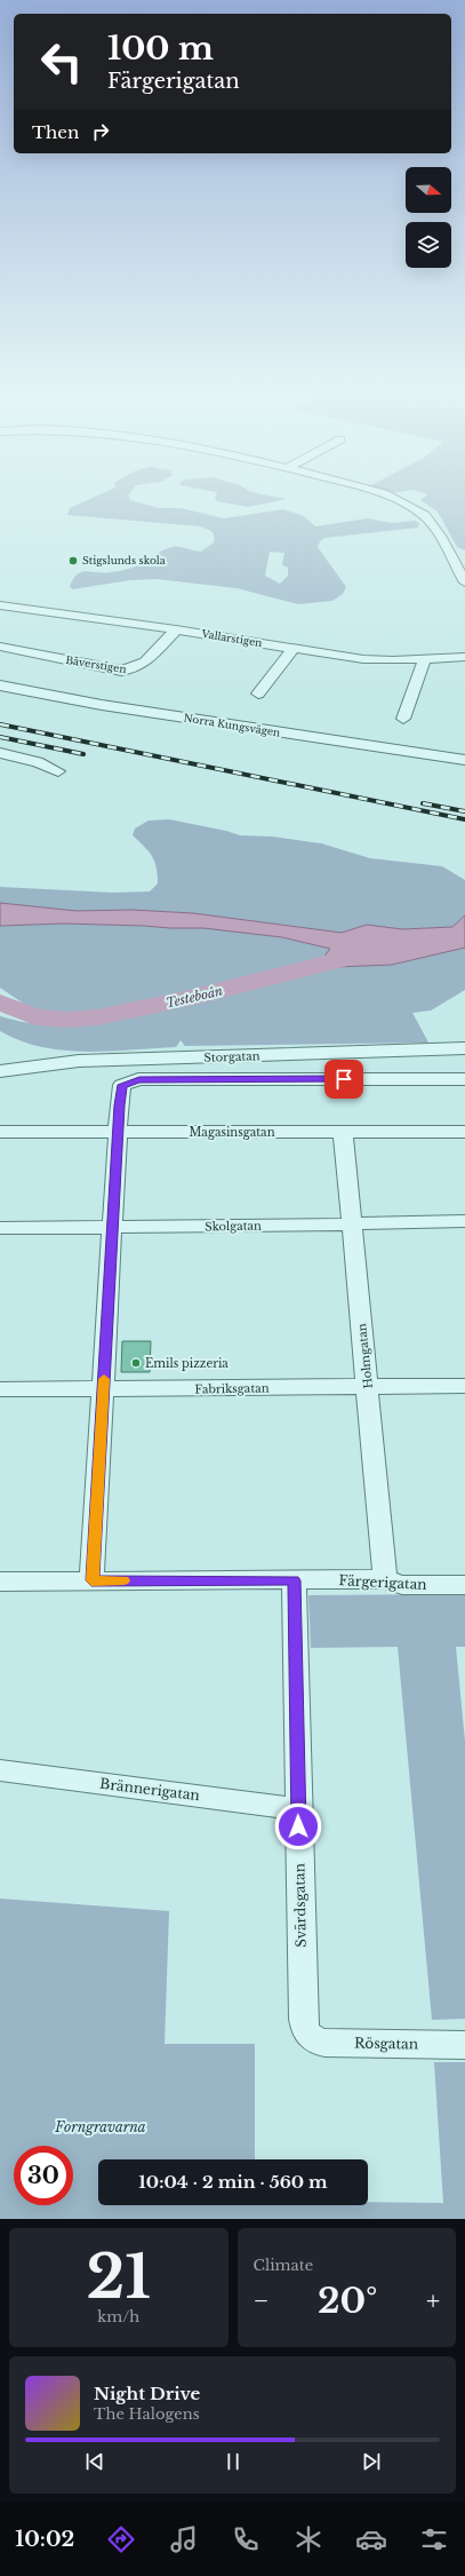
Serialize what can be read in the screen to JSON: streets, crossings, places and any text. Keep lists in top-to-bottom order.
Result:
{
  "streets": {
    "street": [
      "Vallarstigen",
      "Bäverstigen",
      "Norra Kungsvägen",
      "Storgatan",
      "Magasinsgatan",
      "Skolgatan",
      "Holmgatan",
      "Fabriksgatan",
      "Färgerigatan",
      "Brännerigatan",
      "Svärdsgatan",
      "Rösgatan"
    ]
  },
  "crossings": [
    ["Vallarstigen", "Bäverstigen"],
    ["Magasinsgatan", "Holmgatan"],
    ["Skolgatan", "Holmgatan"],
    ["Holmgatan", "Fabriksgatan"],
    ["Holmgatan", "Färgerigatan"],
    ["Färgerigatan", "Svärdsgatan"],
    ["Brännerigatan", "Svärdsgatan"],
    ["Svärdsgatan", "Rösgatan"]
  ],
  "water": ["Testeboån"],
  "parks": ["Forngravarna"],
  "places": ["Stigslunds skola", "Emils pizzeria"],
  "north": "right",
  "page": {
    "turn": ["100 m", "Färgerigatan"],
    "then": "Then",
    "limit": "30",
    "trip": "10:04 · 2 min · 560 m",
    "tile": [
      ["21", "km/h"],
      "Climate"
    ],
    "heat": ["−", "20°", "+"],
    "song": ["Night Drive", "The Halogens"],
    "tabs": "10:02"
  }
}
